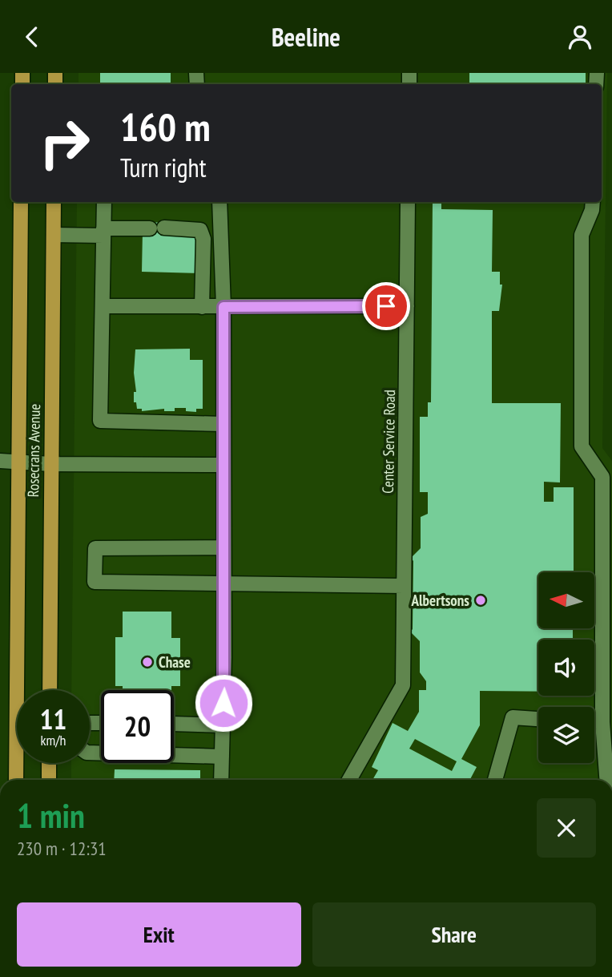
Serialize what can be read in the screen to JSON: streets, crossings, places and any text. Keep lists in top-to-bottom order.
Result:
{
  "streets": {
    "main road": ["Rosecrans Avenue"],
    "street": ["Center Service Road"]
  },
  "places": ["Albertsons", "Chase"],
  "north": "left",
  "page": {
    "header": "Beeline",
    "turn": ["160 m", "Turn right"],
    "speed": "11 km/h",
    "limit": "20",
    "heading": ["1 min", "230 m · 12:31"],
    "buttons": ["Exit", "Share"]
  }
}
